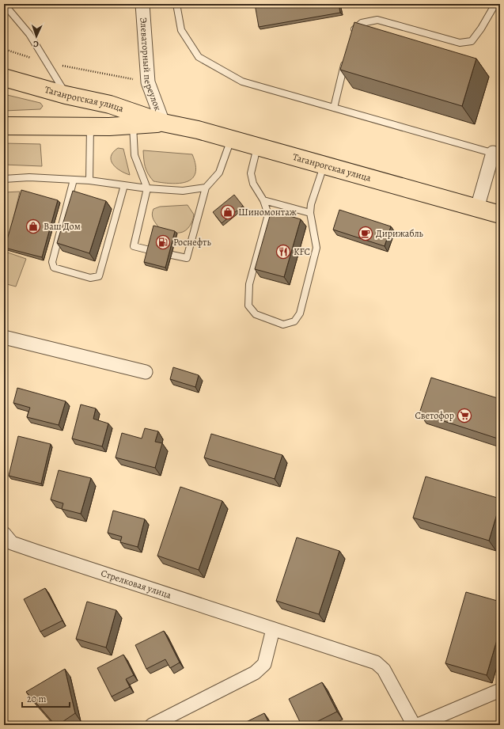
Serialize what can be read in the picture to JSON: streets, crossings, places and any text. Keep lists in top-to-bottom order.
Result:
{
  "streets": {
    "main road": ["Таганрогская улица"],
    "street": ["Элеваторный переулок", "Стрелковая улица"]
  },
  "crossings": [
    ["Элеваторный переулок", "Таганрогская улица"]
  ],
  "places": {
    "shop": ["Шиномонтаж", "Ваш Дом"],
    "cafe": ["Дирижабль"],
    "fuel station": ["Роснефть"],
    "restaurant": ["KFC"],
    "supermarket": ["Светофор"]
  },
  "scale_bar": "20 m",
  "north": "bottom"
}
